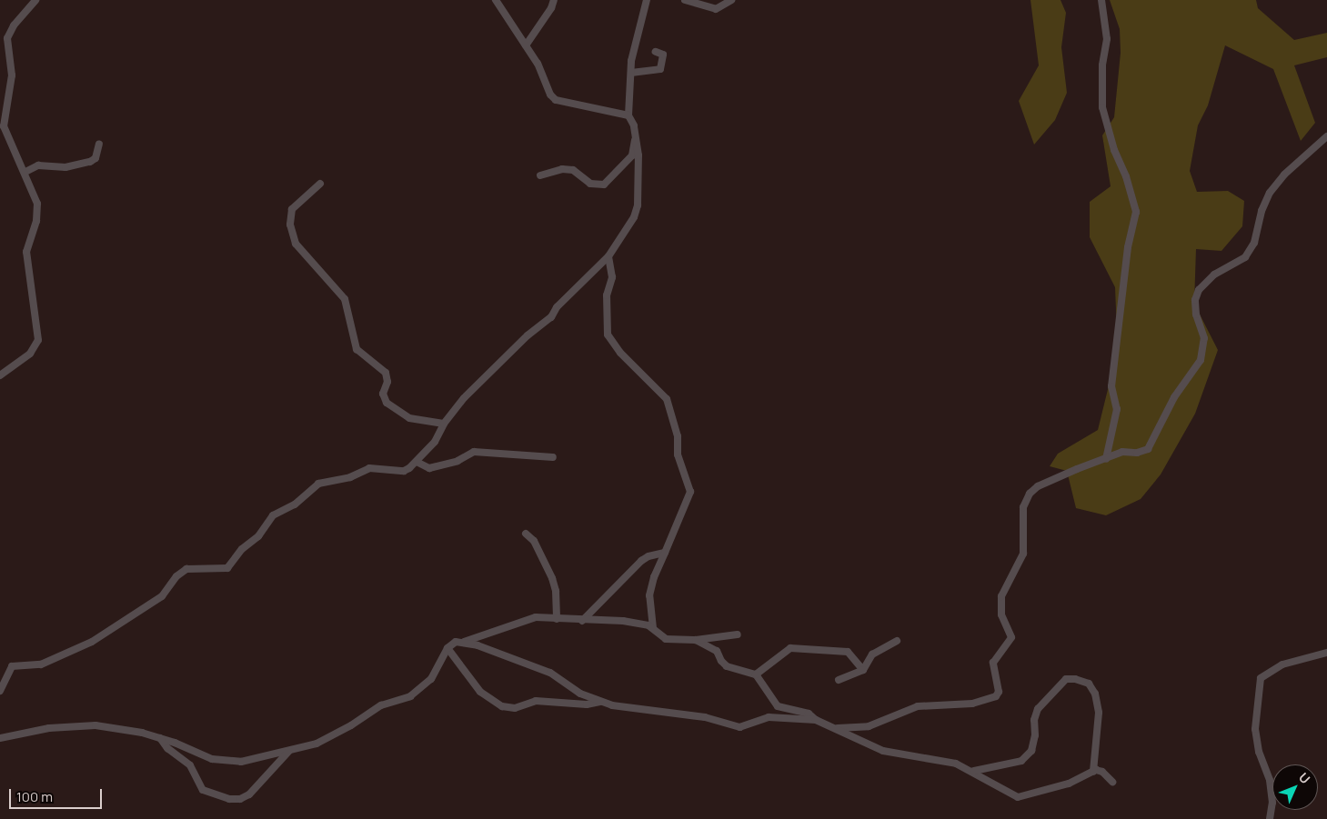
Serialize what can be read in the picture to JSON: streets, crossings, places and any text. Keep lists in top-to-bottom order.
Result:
{
  "scale_bar": "100 m",
  "north": "top right"
}
